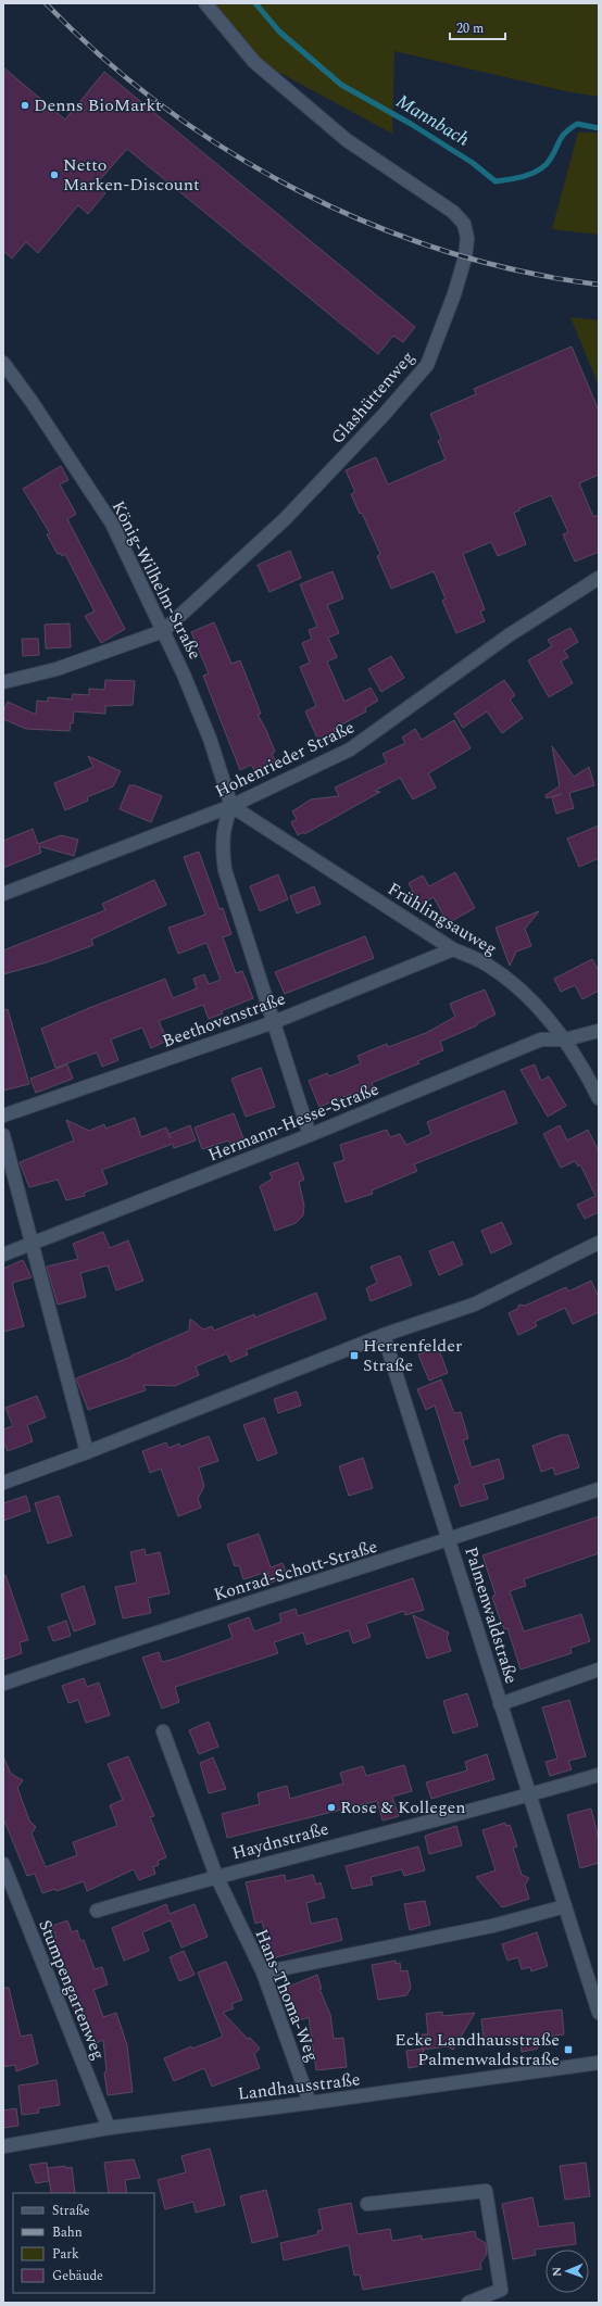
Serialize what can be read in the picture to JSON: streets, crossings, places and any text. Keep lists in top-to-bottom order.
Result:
{
  "streets": {
    "street": [
      "Glashüttenweg",
      "König-Wilhelm-Straße",
      "Hohenrieder Straße",
      "Frühlingsauweg",
      "Beethovenstraße",
      "Hermann-Hesse-Straße",
      "Konrad-Schott-Straße",
      "Palmenwaldstraße",
      "Haydnstraße",
      "Stumpengartenweg",
      "Hans-Thoma-Weg",
      "Landhausstraße"
    ]
  },
  "crossings": [
    ["Glashüttenweg", "König-Wilhelm-Straße"],
    ["König-Wilhelm-Straße", "Hohenrieder Straße"],
    ["König-Wilhelm-Straße", "Frühlingsauweg"],
    ["Hohenrieder Straße", "Frühlingsauweg"],
    ["Frühlingsauweg", "Beethovenstraße"],
    ["Frühlingsauweg", "Hermann-Hesse-Straße"],
    ["Konrad-Schott-Straße", "Palmenwaldstraße"],
    ["Palmenwaldstraße", "Haydnstraße"],
    ["Haydnstraße", "Hans-Thoma-Weg"],
    ["Stumpengartenweg", "Landhausstraße"],
    ["Hans-Thoma-Weg", "Landhausstraße"]
  ],
  "water": ["Mannbach"],
  "places": {
    "other": ["Denns BioMarkt", "Netto Marken-Discount", "Rose & Kollegen"],
    "transit": ["Herrenfelder Straße", "Ecke Landhausstraße Palmenwaldstraße"]
  },
  "legend": [
    "Straße",
    "Bahn",
    "Park",
    "Gebäude"
  ],
  "scale_bar": "20 m",
  "north": "left"
}
